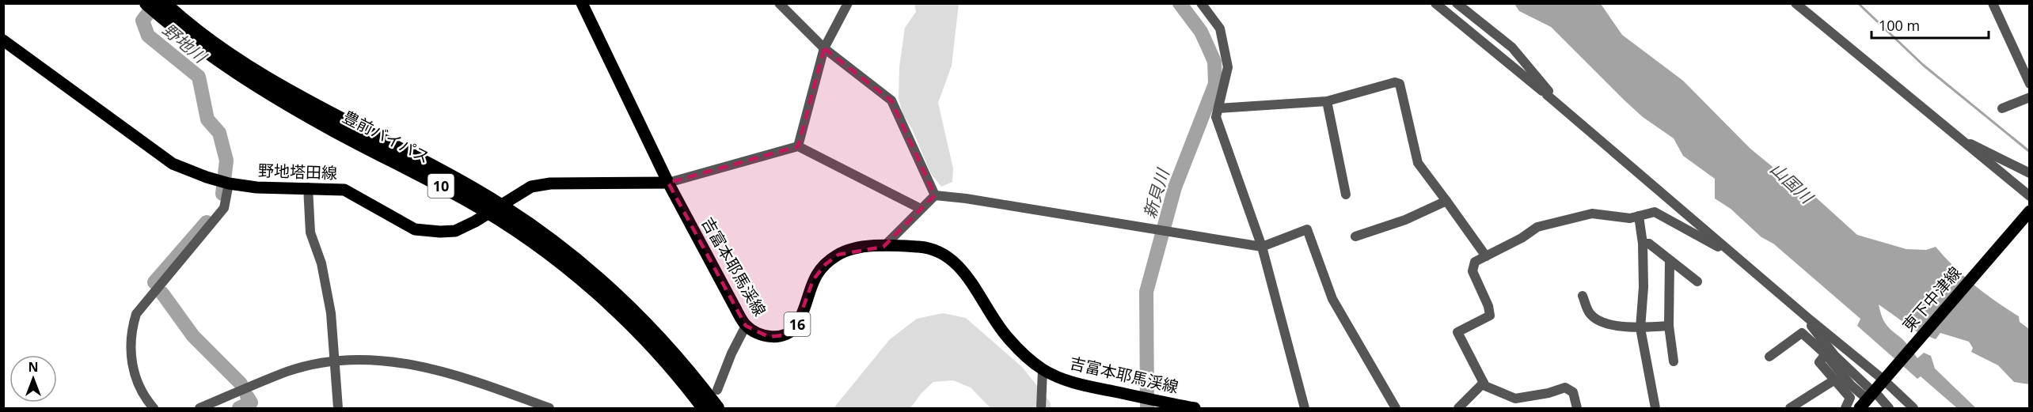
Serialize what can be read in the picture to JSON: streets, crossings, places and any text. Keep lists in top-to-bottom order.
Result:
{
  "streets": {
    "highway": ["豊前バイパス", "10"],
    "main road": [
      "野地塔田線",
      "吉富本耶馬渓線",
      "東下中津線",
      "16"
    ]
  },
  "crossings": [
    ["豊前バイパス", "野地塔田線"],
    ["野地塔田線", "吉富本耶馬渓線"]
  ],
  "water": ["野地川", "山国川", "新貝川"],
  "scale_bar": "100 m",
  "north": "top"
}
